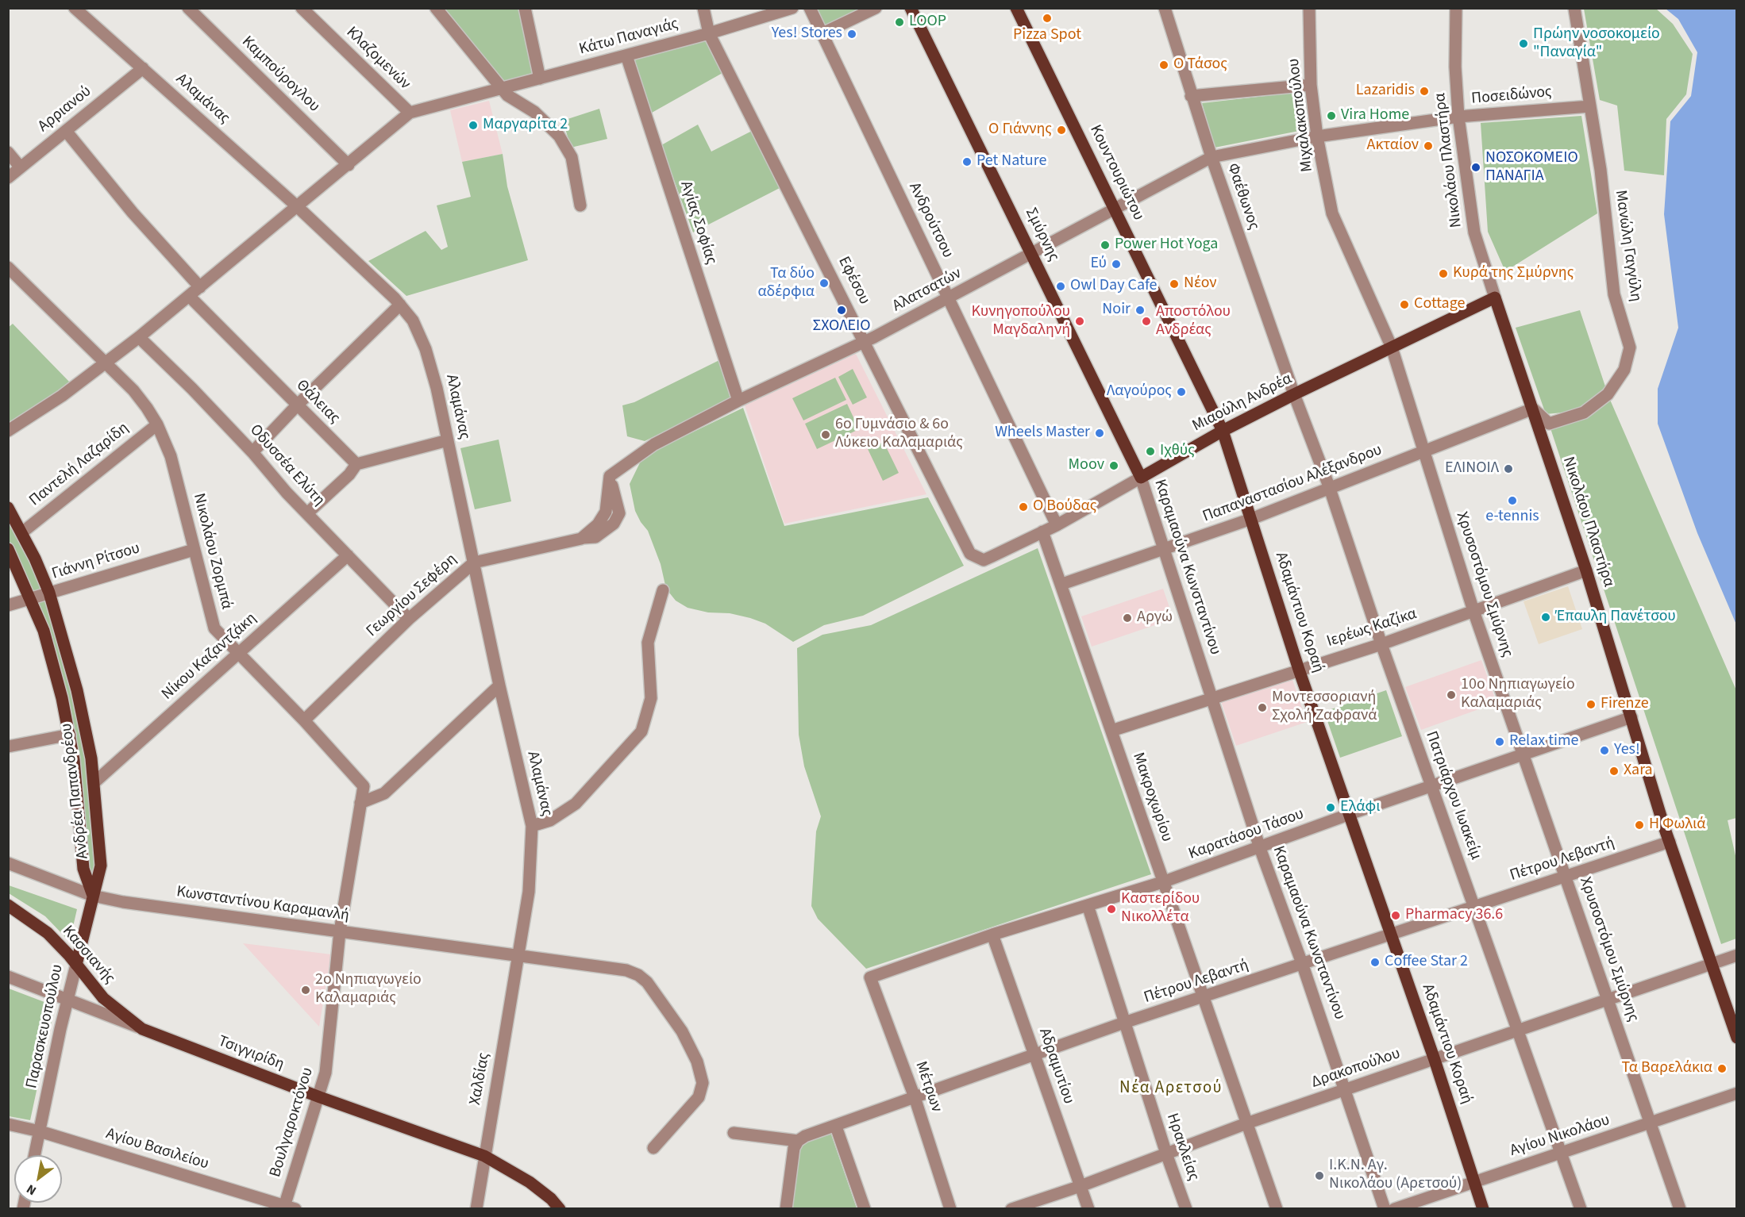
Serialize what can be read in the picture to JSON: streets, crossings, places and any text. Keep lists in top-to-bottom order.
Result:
{
  "streets": {
    "main road": [
      "Νικολάου Πλαστήρα",
      "Κουντουριώτου",
      "Σμύρνης",
      "Μιαούλη Ανδρέα",
      "Αδαμάντιου Κοραή",
      "Ανδρέα Παπανδρέου",
      "Κασσιανής",
      "Παρασκευοπούλου",
      "Τσιγγιρίδη"
    ],
    "street": [
      "Κάτω Παναγιάς",
      "Κλαζομενών",
      "Καμπούρογλου",
      "Ποσειδώνος",
      "Αλαμάνας",
      "Αρριανού",
      "Μιχαλακοπούλου",
      "Φαέθωνος",
      "Ανδρούτσου",
      "Αγίας Σοφίας",
      "Μανώλη Γαγγύλη",
      "Εφέσου",
      "Αλατσατών",
      "Θάλειας",
      "Παντελή Λαζαρίδη",
      "Οδυσσέα Ελύτη",
      "Παπαναστασίου Αλέξανδρου",
      "Νικολάου Ζορμπά",
      "Γιάννη Ρίτσου",
      "Καραμαούνα Κωνσταντίνου",
      "Χρυσοστόμου Σμύρνης",
      "Γεωργίου Σεφέρη",
      "Ιερέως Καζίκα",
      "Νίκου Καζαντζάκη",
      "Πατριάρχου Ιωακείμ",
      "Μακροχωρίου",
      "Καρατάσου Τάσου",
      "Πέτρου Λεβαντή",
      "Κωνσταντίνου Καραμανλή",
      "Αδραμυτίου",
      "Δρακοπούλου",
      "Χαλδίας",
      "Μέτρων",
      "Βουλγαροκτόνου",
      "Αγίου Νικολάου",
      "Ηρακλείας",
      "Αγίου Βασιλείου"
    ]
  },
  "crossings": [
    ["Κάτω Παναγιάς", "Κλαζομενών"],
    ["Κάτω Παναγιάς", "Αγίας Σοφίας"],
    ["Κάτω Παναγιάς", "Εφέσου"],
    ["Ποσειδώνος", "Μιχαλακοπούλου"],
    ["Ποσειδώνος", "Νικολάου Πλαστήρα"],
    ["Ποσειδώνος", "Φαέθωνος"],
    ["Ποσειδώνος", "Μανώλη Γαγγύλη"],
    ["Ποσειδώνος", "Αλατσατών"],
    ["Αλαμάνας", "Αρριανού"],
    ["Αλαμάνας", "Γεωργίου Σεφέρη"],
    ["Αλαμάνας", "Κωνσταντίνου Καραμανλή"],
    ["Αλαμάνας", "Χαλδίας"],
    ["Μιχαλακοπούλου", "Μιαούλη Ανδρέα"],
    ["Μιχαλακοπούλου", "Χρυσοστόμου Σμύρνης"],
    ["Νικολάου Πλαστήρα", "Μανώλη Γαγγύλη"],
    ["Νικολάου Πλαστήρα", "Μιαούλη Ανδρέα"],
    ["Νικολάου Πλαστήρα", "Παπαναστασίου Αλέξανδρου"],
    ["Νικολάου Πλαστήρα", "Ιερέως Καζίκα"],
    ["Νικολάου Πλαστήρα", "Καρατάσου Τάσου"],
    ["Νικολάου Πλαστήρα", "Πέτρου Λεβαντή"],
    ["Νικολάου Πλαστήρα", "Δρακοπούλου"],
    ["Κουντουριώτου", "Αλατσατών"],
    ["Κουντουριώτου", "Μιαούλη Ανδρέα"],
    ["Κουντουριώτου", "Αδαμάντιου Κοραή"],
    ["Φαέθωνος", "Αλατσατών"],
    ["Φαέθωνος", "Μιαούλη Ανδρέα"],
    ["Φαέθωνος", "Πατριάρχου Ιωακείμ"],
    ["Ανδρούτσου", "Αλατσατών"],
    ["Ανδρούτσου", "Μιαούλη Ανδρέα"],
    ["Αγίας Σοφίας", "Αλατσατών"],
    ["Σμύρνης", "Αλατσατών"],
    ["Σμύρνης", "Μιαούλη Ανδρέα"],
    ["Σμύρνης", "Καραμαούνα Κωνσταντίνου"],
    ["Μανώλη Γαγγύλη", "Παπαναστασίου Αλέξανδρου"],
    ["Εφέσου", "Αλατσατών"],
    ["Εφέσου", "Μιαούλη Ανδρέα"],
    ["Αλατσατών", "Γεωργίου Σεφέρη"],
    ["Μιαούλη Ανδρέα", "Καραμαούνα Κωνσταντίνου"],
    ["Μιαούλη Ανδρέα", "Χρυσοστόμου Σμύρνης"],
    ["Μιαούλη Ανδρέα", "Αδαμάντιου Κοραή"],
    ["Μιαούλη Ανδρέα", "Πατριάρχου Ιωακείμ"],
    ["Μιαούλη Ανδρέα", "Μακροχωρίου"],
    ["Παντελή Λαζαρίδη", "Νικολάου Ζορμπά"],
    ["Παντελή Λαζαρίδη", "Ανδρέα Παπανδρέου"],
    ["Οδυσσέα Ελύτη", "Γεωργίου Σεφέρη"],
    ["Οδυσσέα Ελύτη", "Νίκου Καζαντζάκη"],
    ["Παπαναστασίου Αλέξανδρου", "Καραμαούνα Κωνσταντίνου"],
    ["Παπαναστασίου Αλέξανδρου", "Χρυσοστόμου Σμύρνης"],
    ["Παπαναστασίου Αλέξανδρου", "Αδαμάντιου Κοραή"],
    ["Παπαναστασίου Αλέξανδρου", "Πατριάρχου Ιωακείμ"],
    ["Παπαναστασίου Αλέξανδρου", "Μακροχωρίου"],
    ["Νικολάου Ζορμπά", "Γιάννη Ρίτσου"],
    ["Νικολάου Ζορμπά", "Γεωργίου Σεφέρη"],
    ["Νικολάου Ζορμπά", "Νίκου Καζαντζάκη"],
    ["Νικολάου Ζορμπά", "Κωνσταντίνου Καραμανλή"],
    ["Νικολάου Ζορμπά", "Βουλγαροκτόνου"],
    ["Γιάννη Ρίτσου", "Ανδρέα Παπανδρέου"],
    ["Καραμαούνα Κωνσταντίνου", "Ιερέως Καζίκα"],
    ["Καραμαούνα Κωνσταντίνου", "Καρατάσου Τάσου"],
    ["Καραμαούνα Κωνσταντίνου", "Πέτρου Λεβαντή"],
    ["Καραμαούνα Κωνσταντίνου", "Δρακοπούλου"],
    ["Χρυσοστόμου Σμύρνης", "Ιερέως Καζίκα"],
    ["Χρυσοστόμου Σμύρνης", "Καρατάσου Τάσου"],
    ["Χρυσοστόμου Σμύρνης", "Πέτρου Λεβαντή"],
    ["Χρυσοστόμου Σμύρνης", "Δρακοπούλου"],
    ["Χρυσοστόμου Σμύρνης", "Αγίου Νικολάου"],
    ["Αδαμάντιου Κοραή", "Ιερέως Καζίκα"],
    ["Αδαμάντιου Κοραή", "Καρατάσου Τάσου"],
    ["Αδαμάντιου Κοραή", "Πέτρου Λεβαντή"],
    ["Αδαμάντιου Κοραή", "Δρακοπούλου"],
    ["Αδαμάντιου Κοραή", "Αγίου Νικολάου"],
    ["Ιερέως Καζίκα", "Πατριάρχου Ιωακείμ"],
    ["Ιερέως Καζίκα", "Μακροχωρίου"],
    ["Νίκου Καζαντζάκη", "Ανδρέα Παπανδρέου"],
    ["Ανδρέα Παπανδρέου", "Κωνσταντίνου Καραμανλή"],
    ["Ανδρέα Παπανδρέου", "Παρασκευοπούλου"],
    ["Πατριάρχου Ιωακείμ", "Καρατάσου Τάσου"],
    ["Πατριάρχου Ιωακείμ", "Πέτρου Λεβαντή"],
    ["Πατριάρχου Ιωακείμ", "Δρακοπούλου"],
    ["Πατριάρχου Ιωακείμ", "Αγίου Νικολάου"],
    ["Μακροχωρίου", "Καρατάσου Τάσου"],
    ["Μακροχωρίου", "Πέτρου Λεβαντή"],
    ["Μακροχωρίου", "Δρακοπούλου"],
    ["Καρατάσου Τάσου", "Αδραμυτίου"],
    ["Καρατάσου Τάσου", "Μέτρων"],
    ["Καρατάσου Τάσου", "Ηρακλείας"],
    ["Πέτρου Λεβαντή", "Αδραμυτίου"],
    ["Πέτρου Λεβαντή", "Μέτρων"],
    ["Πέτρου Λεβαντή", "Ηρακλείας"],
    ["Κωνσταντίνου Καραμανλή", "Παρασκευοπούλου"],
    ["Κωνσταντίνου Καραμανλή", "Χαλδίας"],
    ["Κωνσταντίνου Καραμανλή", "Βουλγαροκτόνου"],
    ["Κασσιανής", "Παρασκευοπούλου"],
    ["Κασσιανής", "Τσιγγιρίδη"],
    ["Παρασκευοπούλου", "Τσιγγιρίδη"],
    ["Παρασκευοπούλου", "Αγίου Βασιλείου"],
    ["Τσιγγιρίδη", "Χαλδίας"],
    ["Τσιγγιρίδη", "Βουλγαροκτόνου"],
    ["Αδραμυτίου", "Δρακοπούλου"],
    ["Δρακοπούλου", "Ηρακλείας"],
    ["Βουλγαροκτόνου", "Αγίου Βασιλείου"]
  ],
  "districts": ["Νέα Αρετσού"],
  "places": [
    "Pizza Spot",
    "LOOP",
    "Yes! Stores",
    "Πρώην νοσοκομείο \"Παναγία\"",
    "Ο Τάσος",
    "Lazaridis",
    "Vira Home",
    "Μαργαρίτα 2",
    "Ο Γιάννης",
    "Ακταίον",
    "Pet Nature",
    "ΝΟΣΟΚΟΜΕΙΟ ΠΑΝΑΓΙΑ",
    "Power Hot Yoga",
    "Εύ",
    "Κυρά της Σμύρνης",
    "Τα δύο αδέρφια",
    "Νέον",
    "Owl Day Cafe",
    "Cottage",
    "ΣΧΟΛΕΙΟ",
    "Noir",
    "Κυνηγοπούλου Μαγδαληνή",
    "Αποστόλου Ανδρέας",
    "Λαγούρος",
    "Wheels Master",
    "6ο Γυμνάσιο & 6ο Λύκειο Καλαμαριάς",
    "Ιχθύς",
    "Moov",
    "ΕΛΙΝΟΙΛ",
    "e-tennis",
    "Ο Βούδας",
    "Έπαυλη Πανέτσου",
    "Αργώ",
    "10ο Νηπιαγωγείο Καλαμαριάς",
    "Firenze",
    "Μοντεσσοριανή Σχολή Ζαφρανά",
    "Relax time",
    "Yes!",
    "Xara",
    "Ελάφι",
    "Η Φωλιά",
    "Καστερίδου Νικολλέτα",
    "Pharmacy 36.6",
    "Coffee Star 2",
    "2ο Νηπιαγωγείο Καλαμαριάς",
    "Τα Βαρελάκια",
    "Ι.Κ.Ν. Αγ. Νικολάου (Αρετσού)"
  ],
  "north": "bottom left"
}
